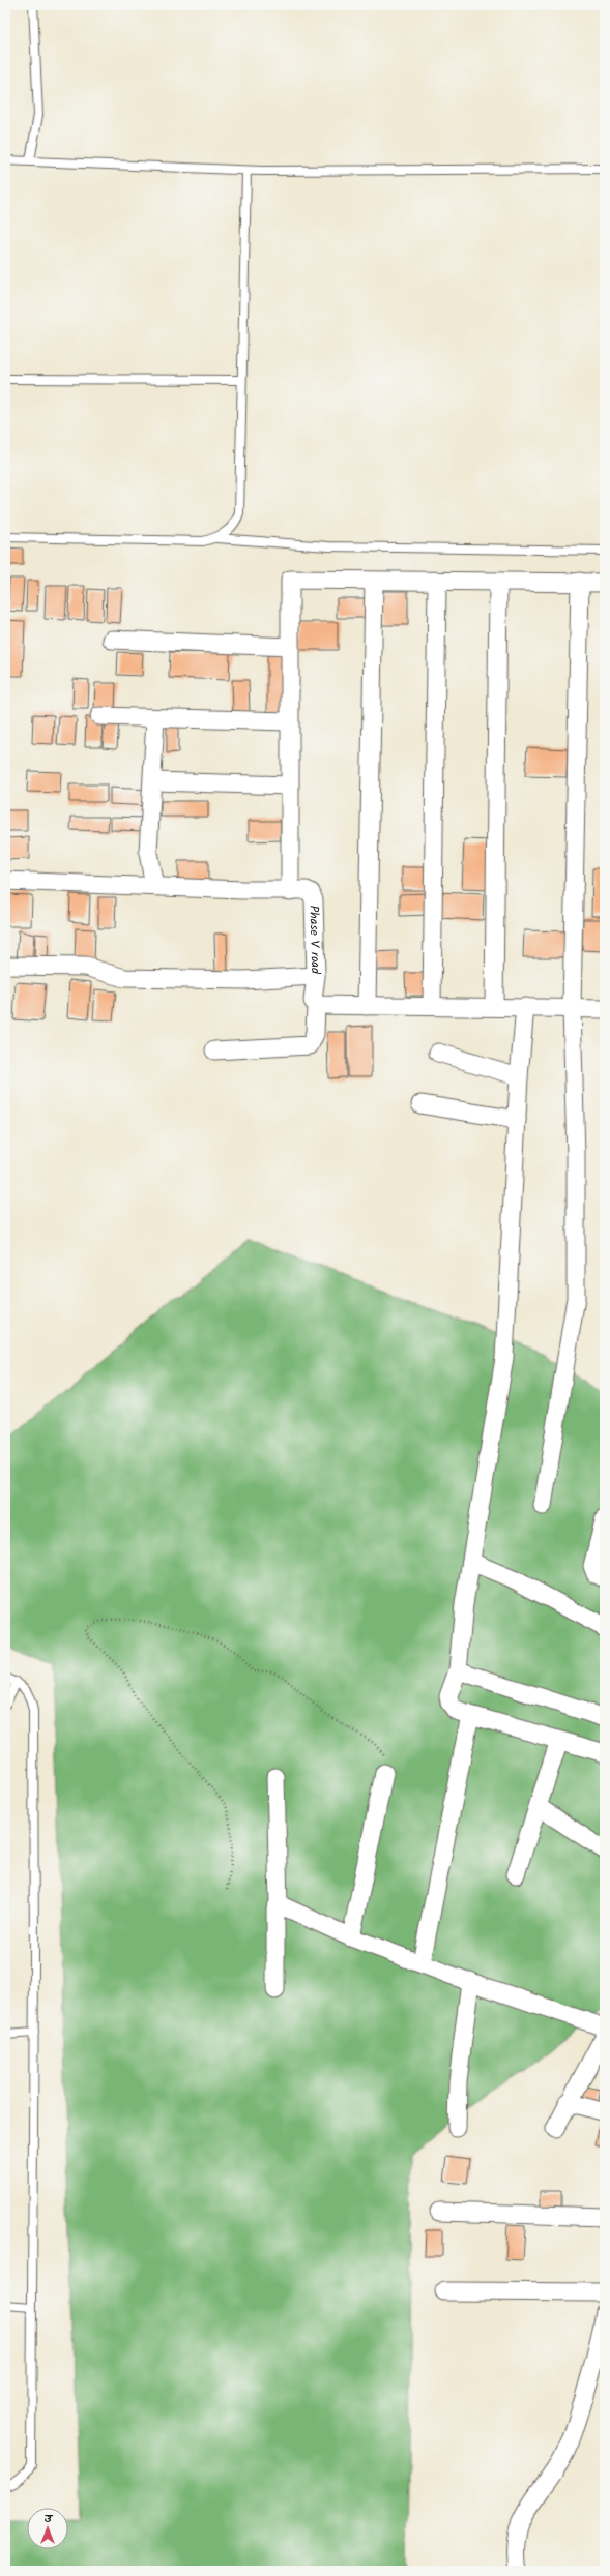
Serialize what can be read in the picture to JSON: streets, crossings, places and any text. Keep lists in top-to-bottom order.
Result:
{
  "streets": {
    "street": ["Phase V road"]
  },
  "north": "top"
}
